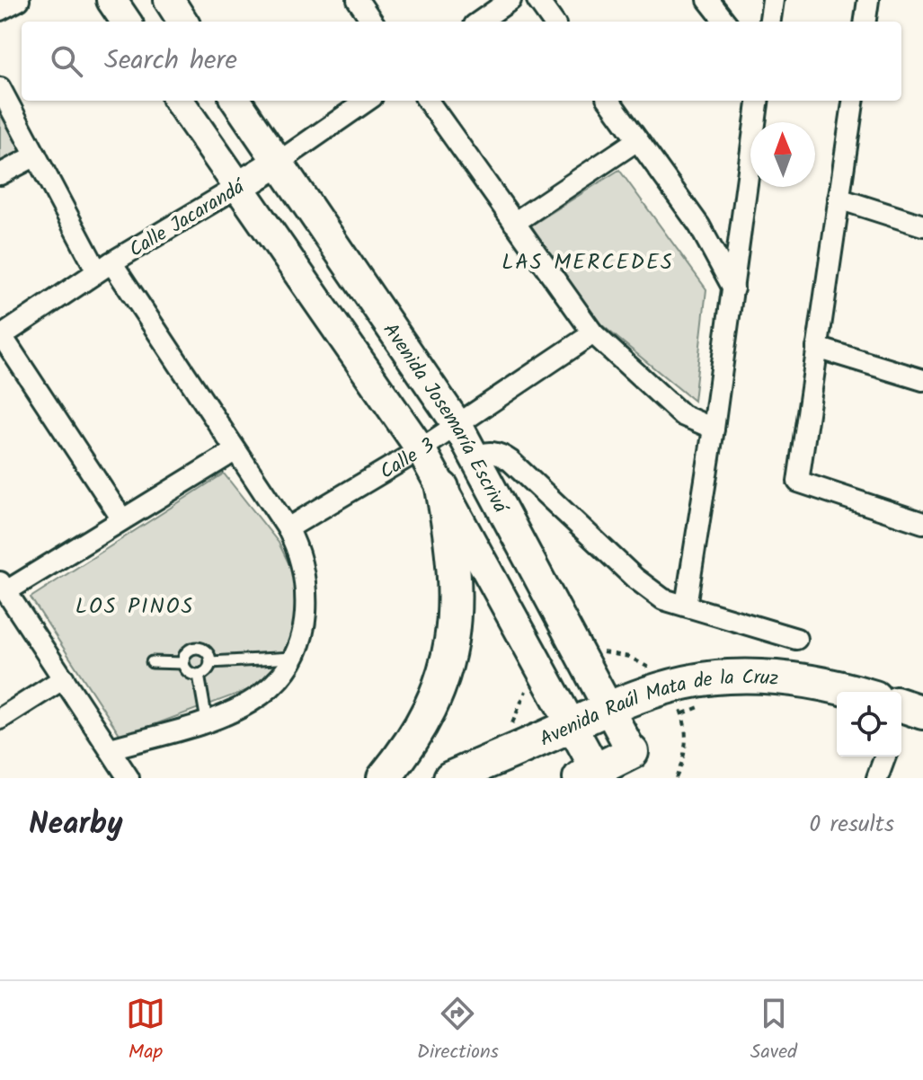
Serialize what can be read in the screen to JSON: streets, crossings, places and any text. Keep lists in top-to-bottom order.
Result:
{
  "streets": {
    "main road": ["Calle Jacarandá", "Avenida Josemaría Escrivá", "Avenida Raúl Mata de la Cruz"],
    "street": ["Calle 3"]
  },
  "crossings": [
    ["Calle Jacarandá", "Avenida Josemaría Escrivá"],
    ["Avenida Josemaría Escrivá", "Calle 3"],
    ["Avenida Josemaría Escrivá", "Avenida Raúl Mata de la Cruz"]
  ],
  "districts": ["LAS MERCEDES", "LOS PINOS"],
  "north": "top",
  "page": {
    "search": "Search here",
    "heading": ["Nearby", "0 results"],
    "nav": ["Map", "Directions", "Saved"]
  }
}
